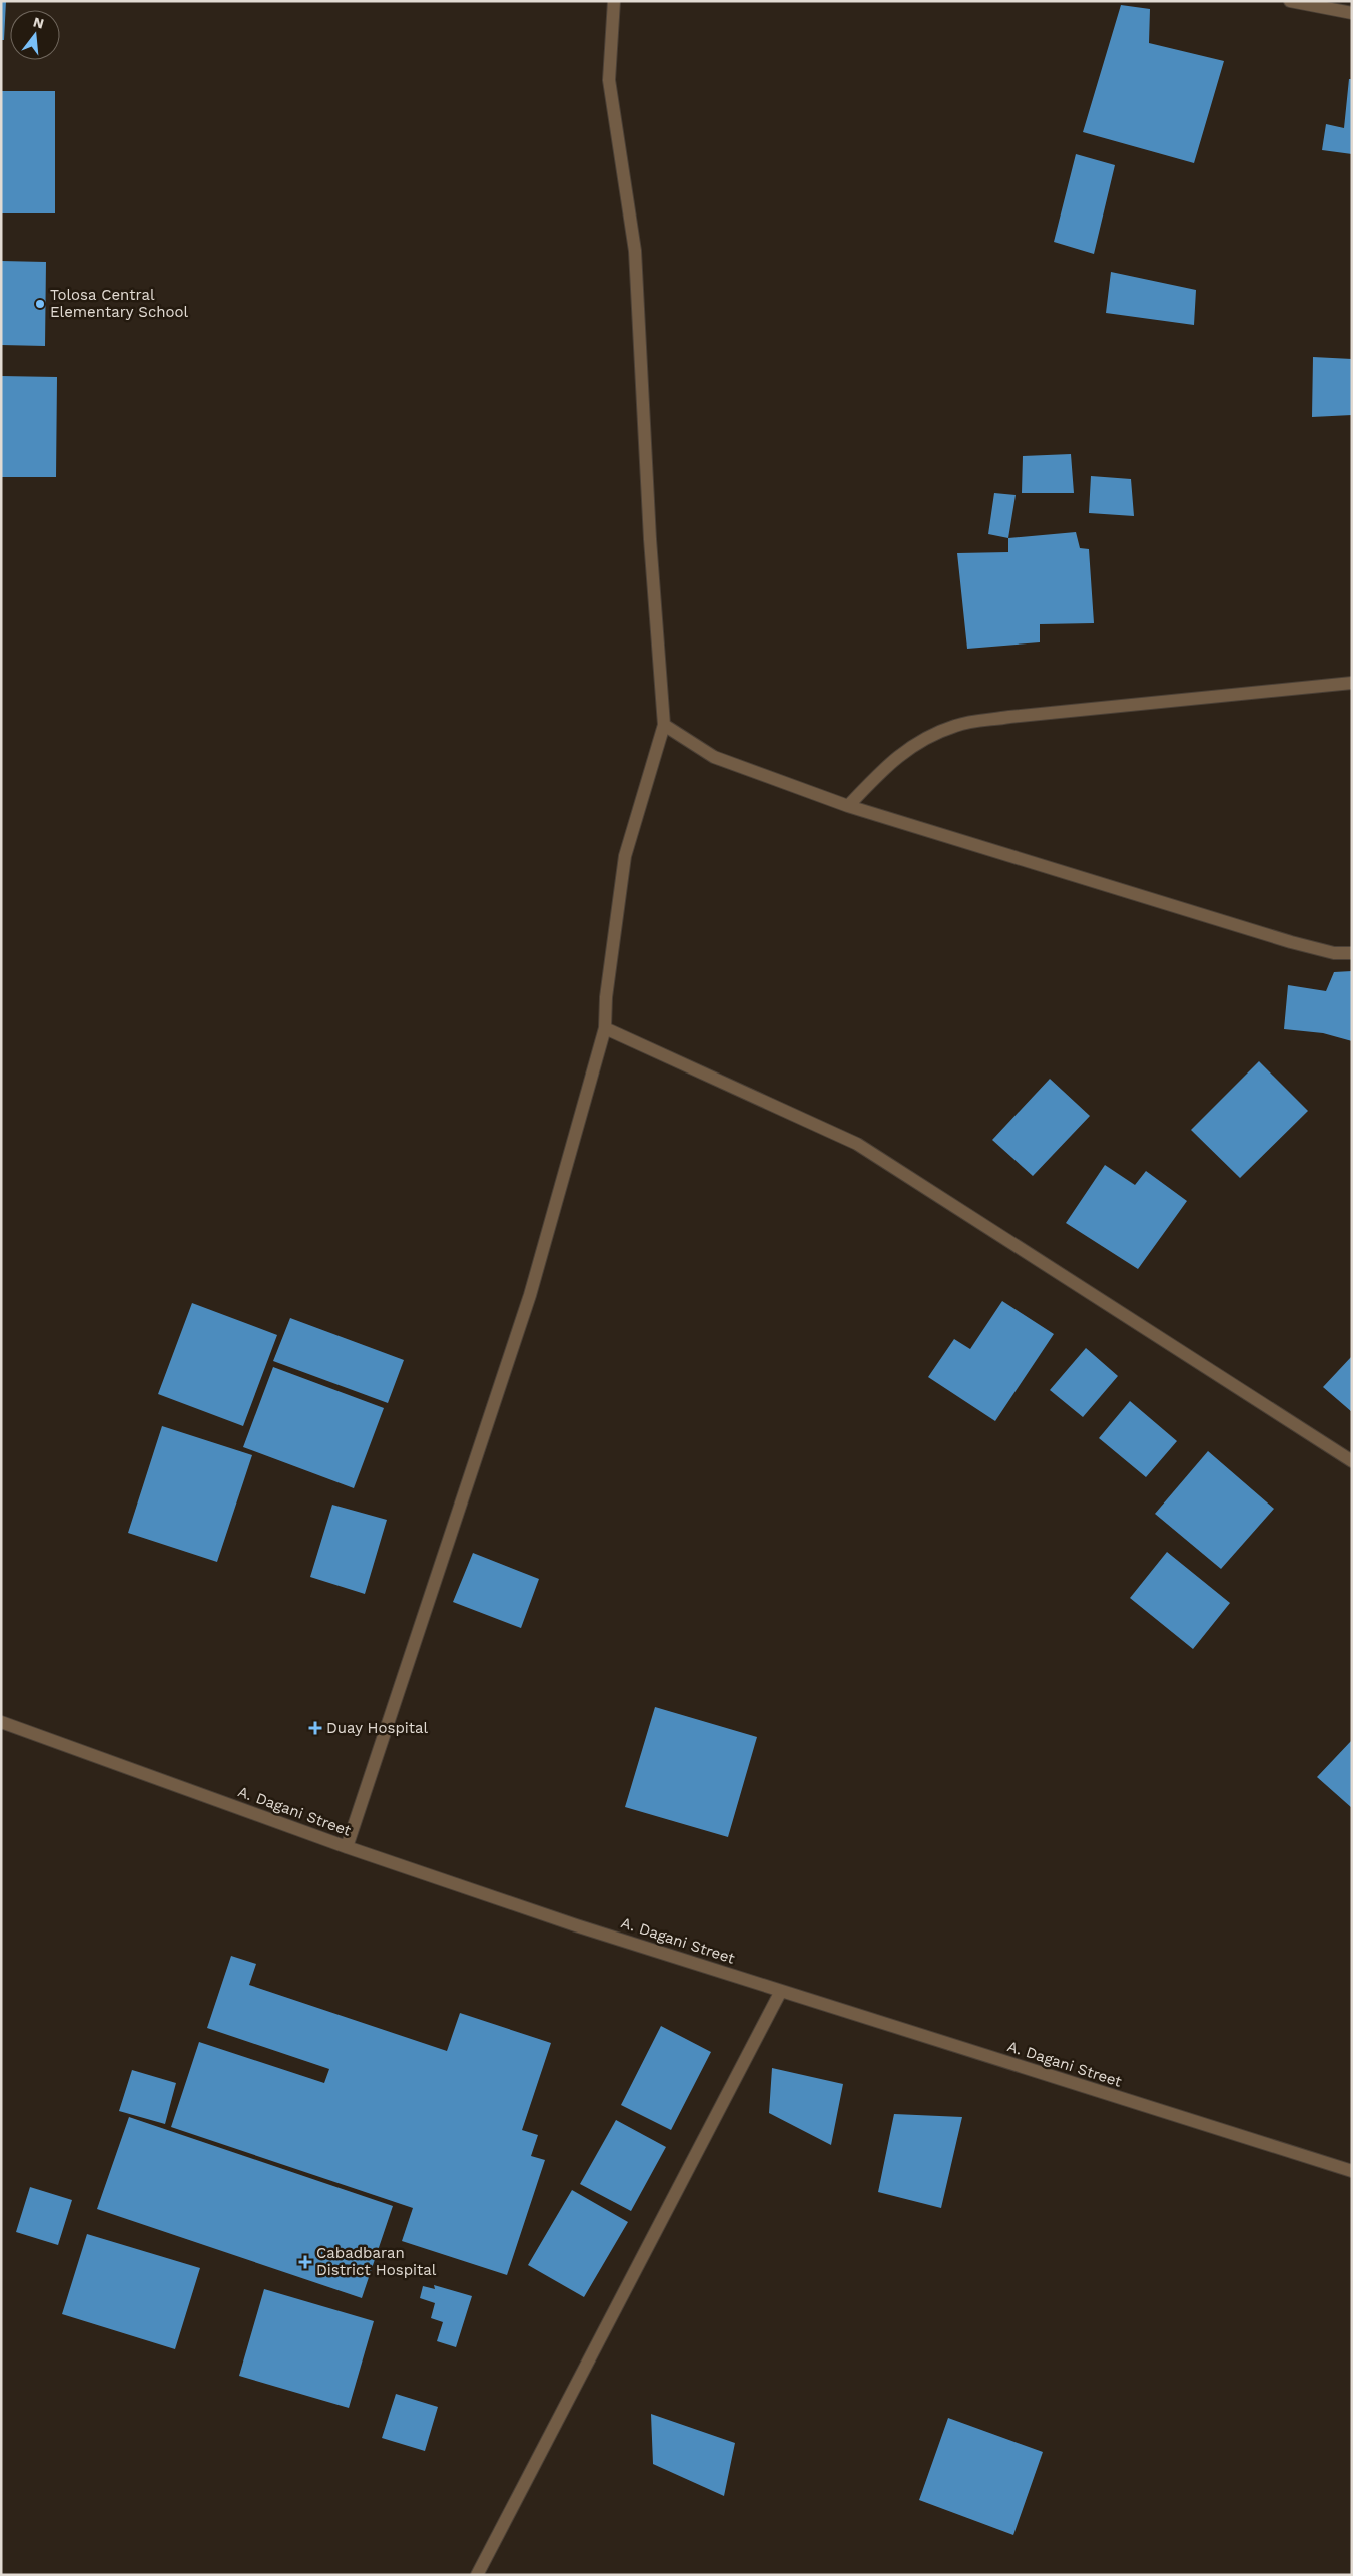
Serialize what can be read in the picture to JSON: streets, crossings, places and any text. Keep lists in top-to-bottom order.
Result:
{
  "streets": {
    "street": ["A. Dagani Street"]
  },
  "places": {
    "other": ["Tolosa Central Elementary School"],
    "health": ["Duay Hospital", "Cabadbaran District Hospital"]
  },
  "north": "top"
}
